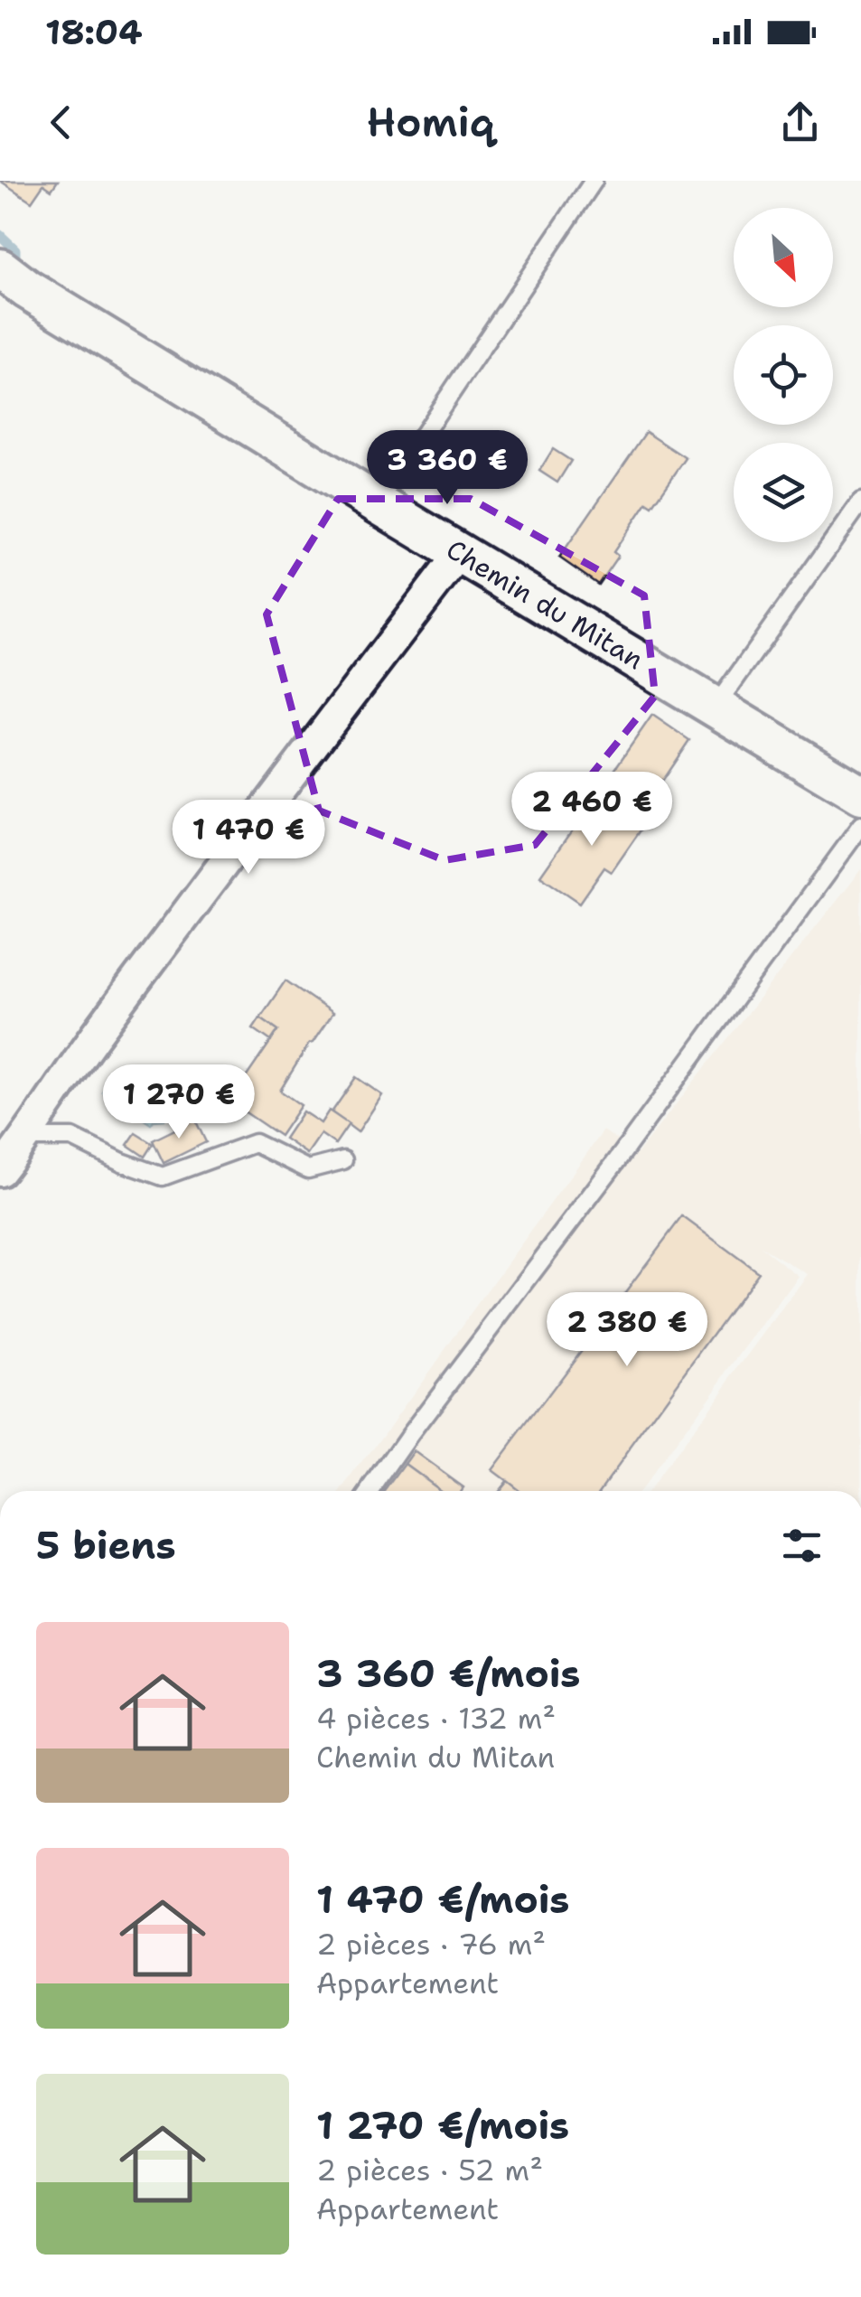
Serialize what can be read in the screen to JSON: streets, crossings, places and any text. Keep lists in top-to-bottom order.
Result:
{
  "streets": {
    "street": ["Chemin du Mitan"]
  },
  "north": "bottom right",
  "page": {
    "status": "18:04",
    "header": "Homiq",
    "price": [
      "3 360 €",
      "2 460 €",
      "1 470 €",
      "1 270 €",
      "2 380 €"
    ],
    "heading": "5 biens",
    "list": [
      {
        "name": "3 360 €/mois",
        "note": "4 pièces · 132 m² · Chemin du Mitan"
      },
      {
        "name": "1 470 €/mois",
        "note": "2 pièces · 76 m² · Appartement"
      },
      {
        "name": "1 270 €/mois",
        "note": "2 pièces · 52 m² · Appartement"
      }
    ]
  }
}
